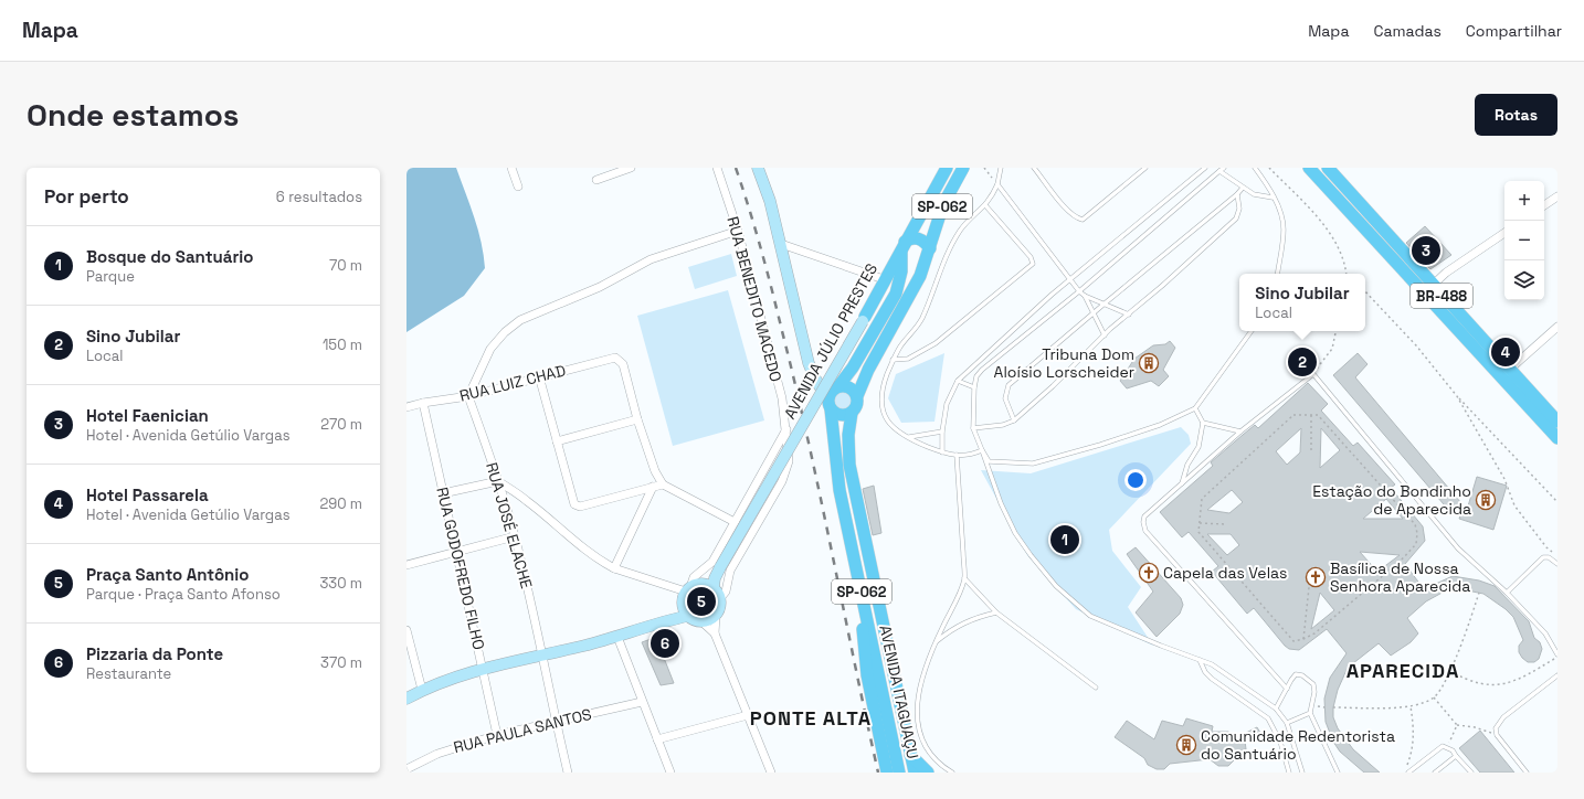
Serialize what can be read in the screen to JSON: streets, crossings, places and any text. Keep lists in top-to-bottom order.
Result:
{
  "streets": {
    "main road": [
      "SP-062",
      "BR-488",
      "AVENIDA JÚLIO PRESTES",
      "AVENIDA ITAGUAÇU"
    ],
    "street": [
      "RUA BENEDITO MACEDO",
      "RUA LUIZ CHAD",
      "RUA JOSÉ ELACHE",
      "RUA GODOFREDO FILHO",
      "RUA PAULA SANTOS"
    ]
  },
  "crossings": [
    ["SP-062", "AVENIDA JÚLIO PRESTES"],
    ["SP-062", "AVENIDA ITAGUAÇU"],
    ["RUA BENEDITO MACEDO", "AVENIDA JÚLIO PRESTES"],
    ["AVENIDA JÚLIO PRESTES", "AVENIDA ITAGUAÇU"],
    ["RUA LUIZ CHAD", "RUA JOSÉ ELACHE"],
    ["RUA LUIZ CHAD", "RUA GODOFREDO FILHO"],
    ["RUA JOSÉ ELACHE", "RUA PAULA SANTOS"],
    ["RUA GODOFREDO FILHO", "RUA PAULA SANTOS"]
  ],
  "districts": ["APARECIDA", "PONTE ALTA"],
  "places": {
    "building": ["Tribuna Dom Aloísio Lorscheider", "Estação do Bondinho de Aparecida", "Comunidade Redentorista do Santuário"],
    "church": ["Capela das Velas", "Basílica de Nossa Senhora Aparecida"]
  },
  "page": {
    "header": "Mapa",
    "nav": ["Mapa", "Camadas", "Compartilhar"],
    "buttons": "Rotas",
    "title": "Onde estamos",
    "heading": ["Por perto", "6 resultados"],
    "map_buttons": ["+", "−"],
    "list": [
      {
        "mark": "1",
        "name": "Bosque do Santuário",
        "note": "Parque",
        "value": "70 m"
      },
      {
        "mark": "2",
        "name": "Sino Jubilar",
        "note": "Local",
        "value": "150 m"
      },
      {
        "mark": "3",
        "name": "Hotel Faenician",
        "note": "Hotel · Avenida Getúlio Vargas",
        "value": "270 m"
      },
      {
        "mark": "4",
        "name": "Hotel Passarela",
        "note": "Hotel · Avenida Getúlio Vargas",
        "value": "290 m"
      },
      {
        "mark": "5",
        "name": "Praça Santo Antônio",
        "note": "Parque · Praça Santo Afonso",
        "value": "330 m"
      },
      {
        "mark": "6",
        "name": "Pizzaria da Ponte",
        "note": "Restaurante",
        "value": "370 m"
      }
    ],
    "pins": [
      "3",
      "4",
      "2",
      "1",
      "5",
      "6"
    ],
    "popup": ["Sino Jubilar", "Local"]
  }
}
